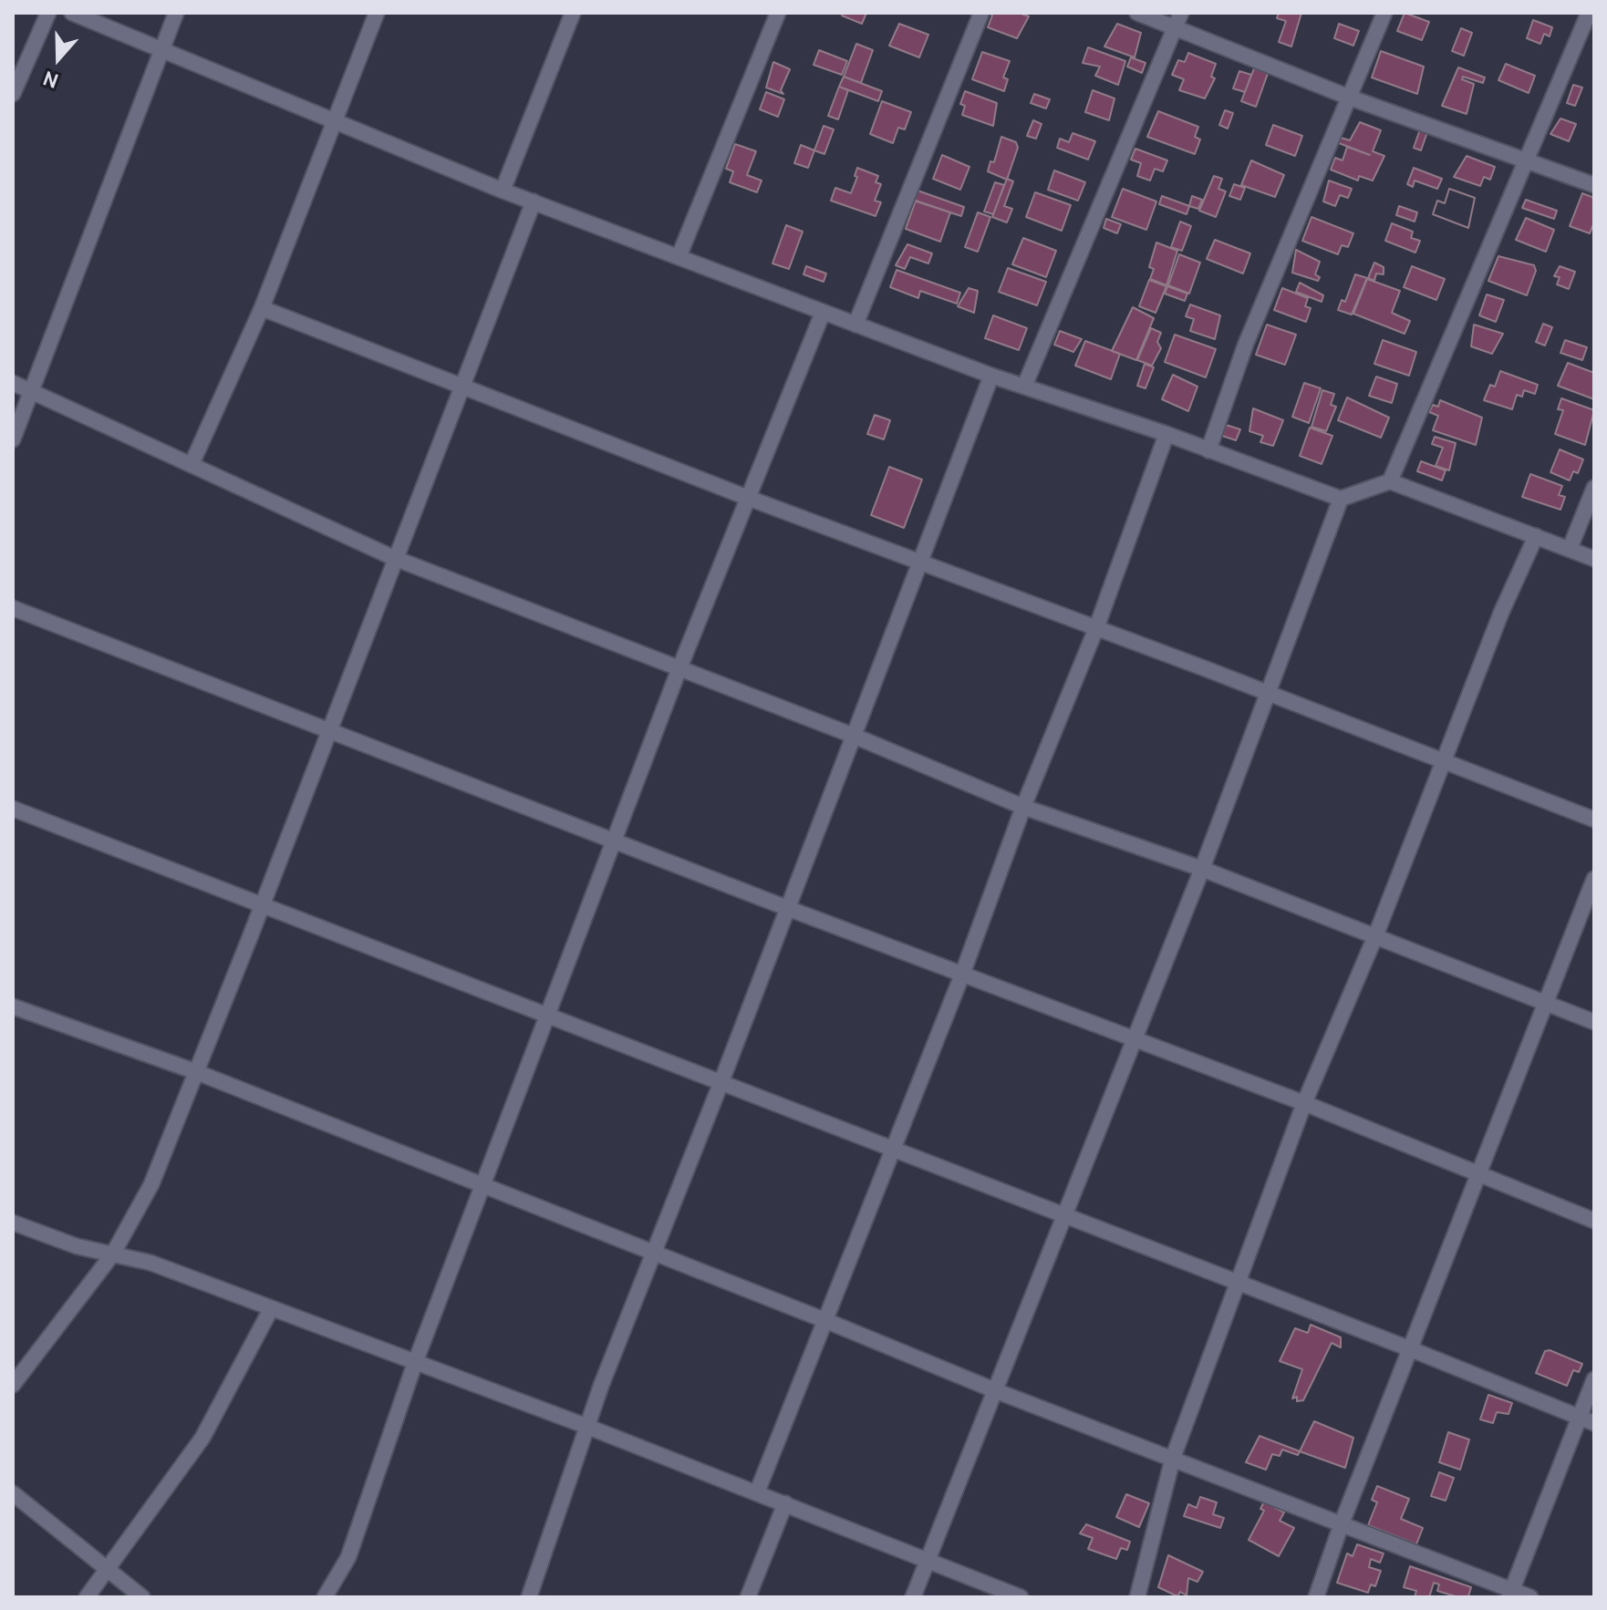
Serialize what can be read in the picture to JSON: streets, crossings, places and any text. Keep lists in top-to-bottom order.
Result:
{
  "north": "bottom"
}
